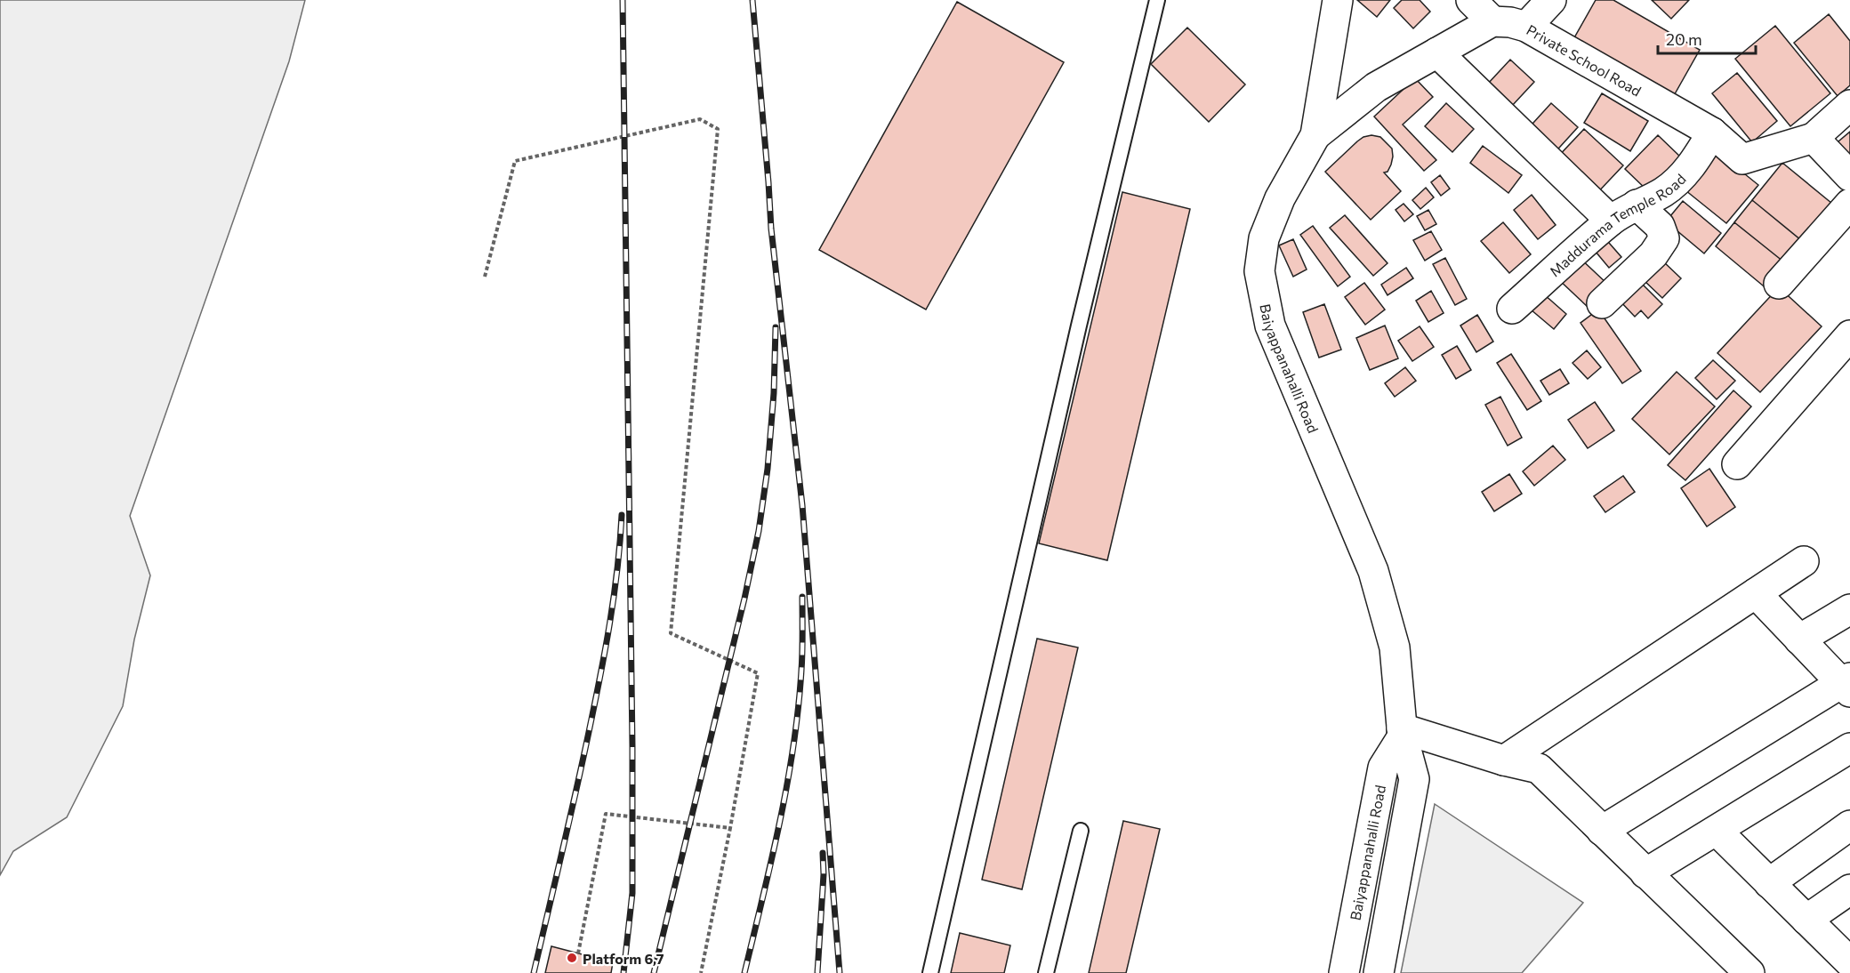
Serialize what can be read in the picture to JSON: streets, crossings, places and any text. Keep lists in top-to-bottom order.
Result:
{
  "streets": {
    "street": ["Private School Road", "Maddurama Temple Road", "Baiyappanahalli Road"]
  },
  "crossings": [
    ["Private School Road", "Maddurama Temple Road"]
  ],
  "places": ["Platform 6,7"],
  "scale_bar": "20 m"
}
